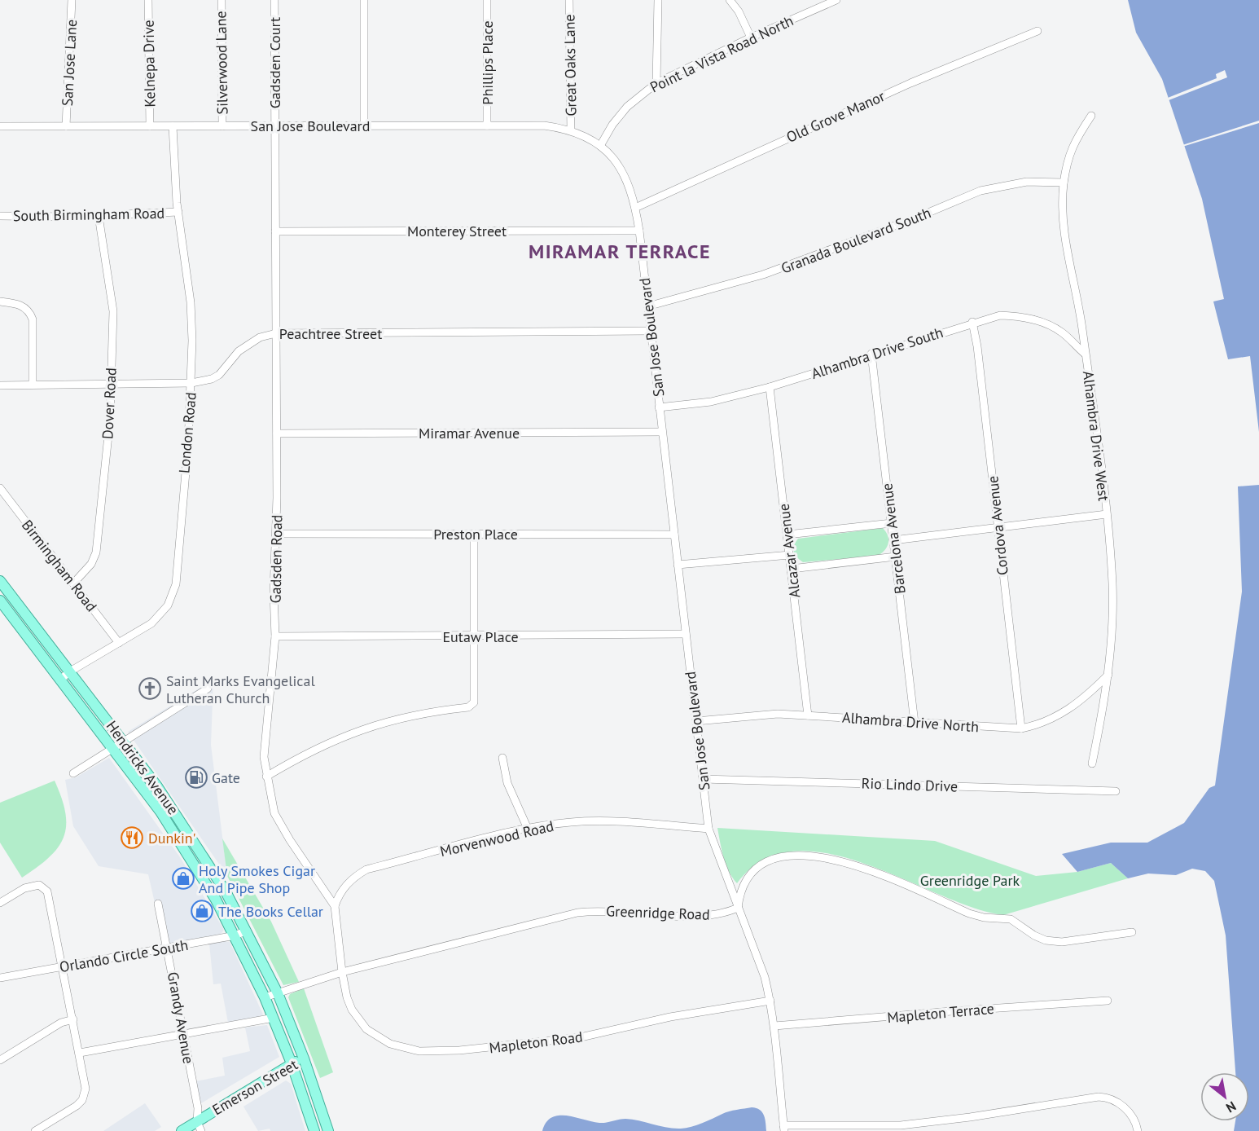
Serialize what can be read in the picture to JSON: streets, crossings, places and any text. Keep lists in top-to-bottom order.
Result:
{
  "streets": {
    "main road": ["Hendricks Avenue", "Emerson Street"],
    "street": [
      "Point la Vista Road North",
      "San Jose Lane",
      "Silverwood Lane",
      "Gadsden Court",
      "Phillips Place",
      "Kelnepa Drive",
      "Great Oaks Lane",
      "Old Grove Manor",
      "San Jose Boulevard",
      "South Birmingham Road",
      "Monterey Street",
      "Granada Boulevard South",
      "Peachtree Street",
      "Alhambra Drive South",
      "Dover Road",
      "London Road",
      "Miramar Avenue",
      "Alhambra Drive West",
      "Cordova Avenue",
      "Preston Place",
      "Barcelona Avenue",
      "Alcazar Avenue",
      "Gadsden Road",
      "Birmingham Road",
      "Eutaw Place",
      "Alhambra Drive North",
      "Rio Lindo Drive",
      "Morvenwood Road",
      "Greenridge Road",
      "Orlando Circle South",
      "Mapleton Terrace",
      "Grandy Avenue",
      "Mapleton Road"
    ]
  },
  "crossings": [
    ["Point la Vista Road North", "San Jose Boulevard"],
    ["San Jose Lane", "San Jose Boulevard"],
    ["Silverwood Lane", "San Jose Boulevard"],
    ["Gadsden Court", "San Jose Boulevard"],
    ["Gadsden Court", "Gadsden Road"],
    ["Phillips Place", "San Jose Boulevard"],
    ["Kelnepa Drive", "San Jose Boulevard"],
    ["Great Oaks Lane", "San Jose Boulevard"],
    ["Old Grove Manor", "San Jose Boulevard"],
    ["San Jose Boulevard", "Monterey Street"],
    ["San Jose Boulevard", "Granada Boulevard South"],
    ["San Jose Boulevard", "Peachtree Street"],
    ["San Jose Boulevard", "Alhambra Drive South"],
    ["San Jose Boulevard", "London Road"],
    ["San Jose Boulevard", "Miramar Avenue"],
    ["San Jose Boulevard", "Preston Place"],
    ["San Jose Boulevard", "Gadsden Road"],
    ["San Jose Boulevard", "Eutaw Place"],
    ["San Jose Boulevard", "Alhambra Drive North"],
    ["San Jose Boulevard", "Rio Lindo Drive"],
    ["San Jose Boulevard", "Morvenwood Road"],
    ["San Jose Boulevard", "Greenridge Road"],
    ["San Jose Boulevard", "Mapleton Terrace"],
    ["San Jose Boulevard", "Mapleton Road"],
    ["South Birmingham Road", "Dover Road"],
    ["South Birmingham Road", "London Road"],
    ["Monterey Street", "Gadsden Road"],
    ["Granada Boulevard South", "Alhambra Drive West"],
    ["Peachtree Street", "Dover Road"],
    ["Peachtree Street", "London Road"],
    ["Peachtree Street", "Gadsden Road"],
    ["Alhambra Drive South", "Alhambra Drive West"],
    ["Alhambra Drive South", "Cordova Avenue"],
    ["Alhambra Drive South", "Barcelona Avenue"],
    ["Alhambra Drive South", "Alcazar Avenue"],
    ["Dover Road", "Birmingham Road"],
    ["London Road", "Birmingham Road"],
    ["London Road", "Hendricks Avenue"],
    ["Miramar Avenue", "Gadsden Road"],
    ["Alhambra Drive West", "Alhambra Drive North"],
    ["Cordova Avenue", "Alhambra Drive North"],
    ["Preston Place", "Gadsden Road"],
    ["Barcelona Avenue", "Alhambra Drive North"],
    ["Alcazar Avenue", "Alhambra Drive North"],
    ["Gadsden Road", "Eutaw Place"],
    ["Gadsden Road", "Morvenwood Road"],
    ["Gadsden Road", "Greenridge Road"],
    ["Gadsden Road", "Mapleton Road"],
    ["Hendricks Avenue", "Greenridge Road"],
    ["Hendricks Avenue", "Orlando Circle South"],
    ["Hendricks Avenue", "Emerson Street"],
    ["Greenridge Road", "Mapleton Road"],
    ["Orlando Circle South", "Grandy Avenue"],
    ["Grandy Avenue", "Emerson Street"]
  ],
  "districts": ["MIRAMAR TERRACE"],
  "parks": ["Greenridge Park"],
  "places": {
    "church": ["Saint Marks Evangelical Lutheran Church"],
    "fuel station": ["Gate"],
    "restaurant": ["Dunkin'"],
    "shop": ["Holy Smokes Cigar And Pipe Shop", "The Books Cellar"]
  },
  "north": "bottom right"
}
